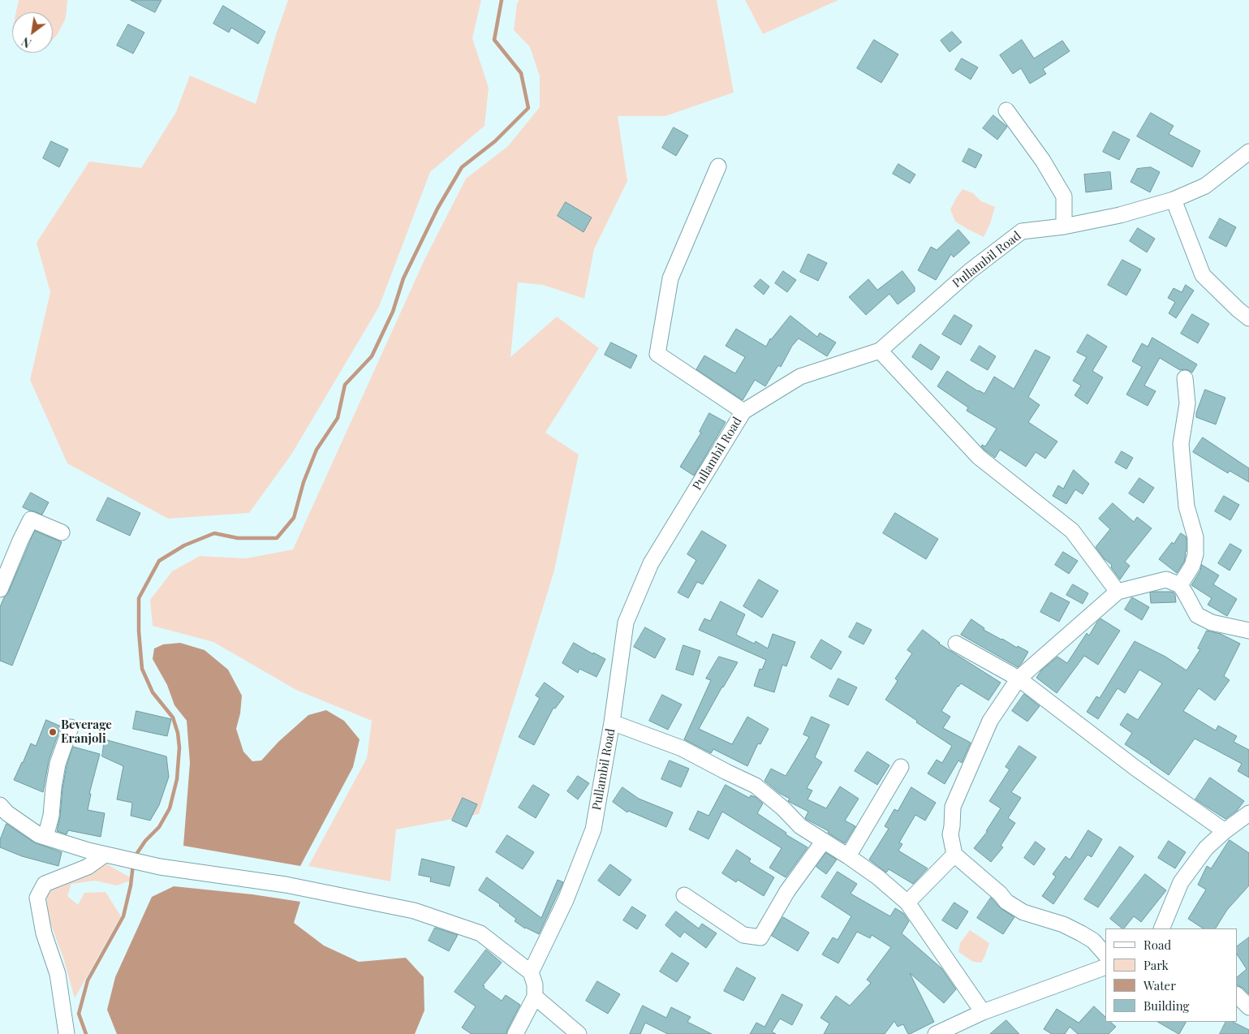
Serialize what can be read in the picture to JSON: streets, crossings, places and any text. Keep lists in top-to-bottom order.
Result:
{
  "streets": {
    "street": ["Pullambil Road"]
  },
  "places": ["Beverage Eranjoli"],
  "legend": [
    "Road",
    "Park",
    "Water",
    "Building"
  ],
  "north": "bottom left"
}
